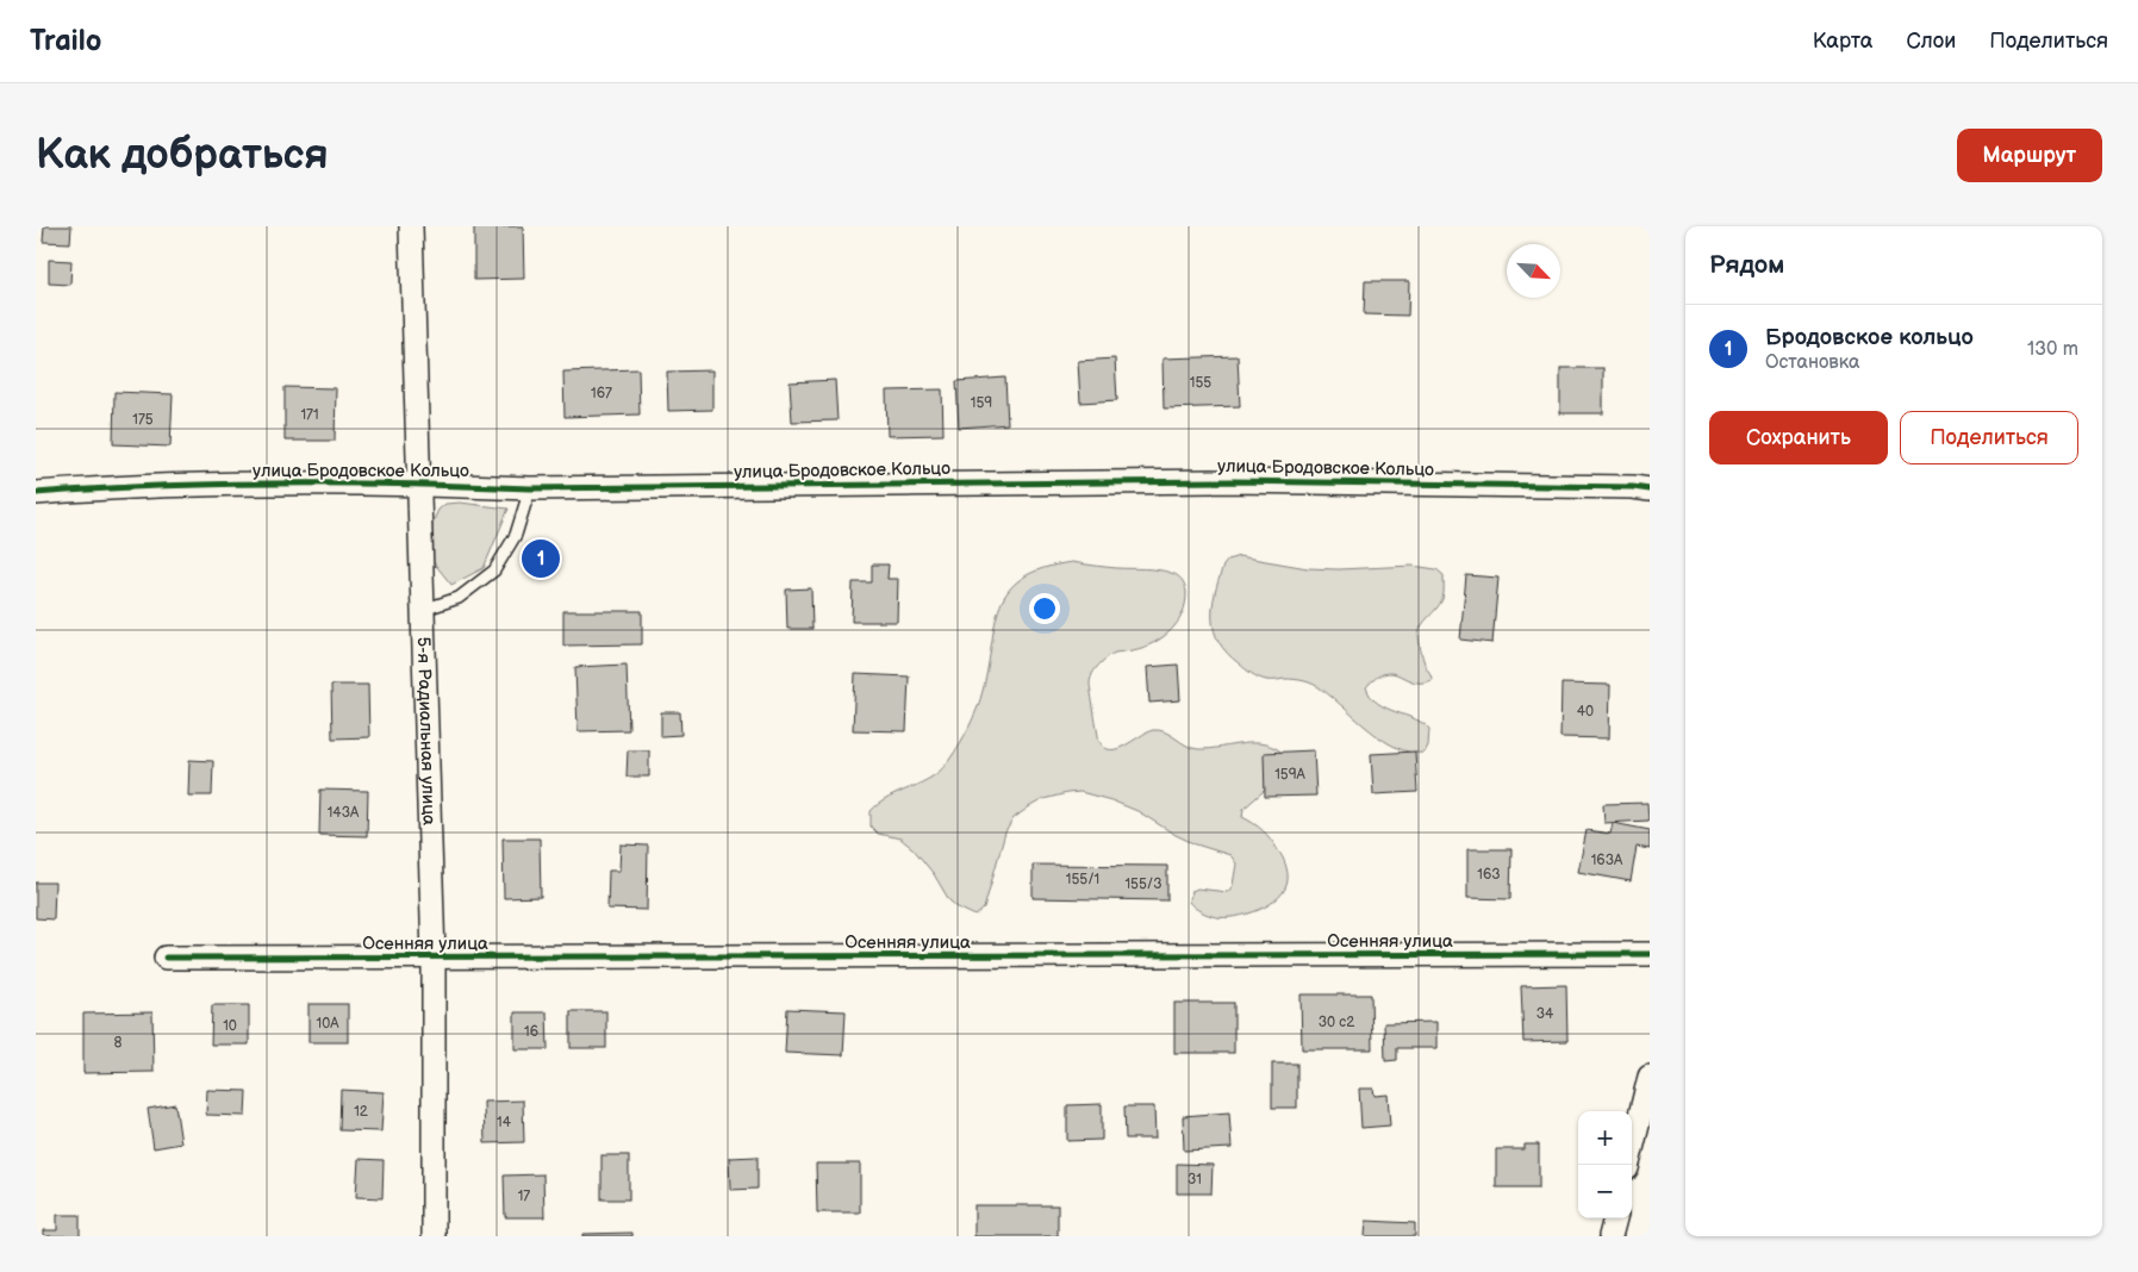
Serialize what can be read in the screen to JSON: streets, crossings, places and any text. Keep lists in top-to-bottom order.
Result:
{
  "streets": {
    "street": ["улица Бродовское Кольцо", "5-я Радиальная улица", "Осенняя улица"]
  },
  "crossings": [
    ["улица Бродовское Кольцо", "5-я Радиальная улица"],
    ["5-я Радиальная улица", "Осенняя улица"]
  ],
  "house_numbers": [
    "155",
    "167",
    "159",
    "171",
    "175",
    "40",
    "159А",
    "143А",
    "163А",
    "163",
    "155/1",
    "155/3",
    "34",
    "30 с2",
    "10А",
    "10",
    "16",
    "8",
    "12",
    "14",
    "31",
    "17"
  ],
  "north": "bottom right",
  "page": {
    "header": "Trailo",
    "nav": ["Карта", "Слои", "Поделиться"],
    "buttons": [
      "Маршрут",
      ["Сохранить", "Поделиться"]
    ],
    "title": "Как добраться",
    "heading": "Рядом",
    "list": [
      {
        "mark": "1",
        "name": "Бродовское кольцо",
        "note": "Остановка",
        "value": "130 m"
      }
    ],
    "pins": "1",
    "map_buttons": ["+", "−"]
  }
}
